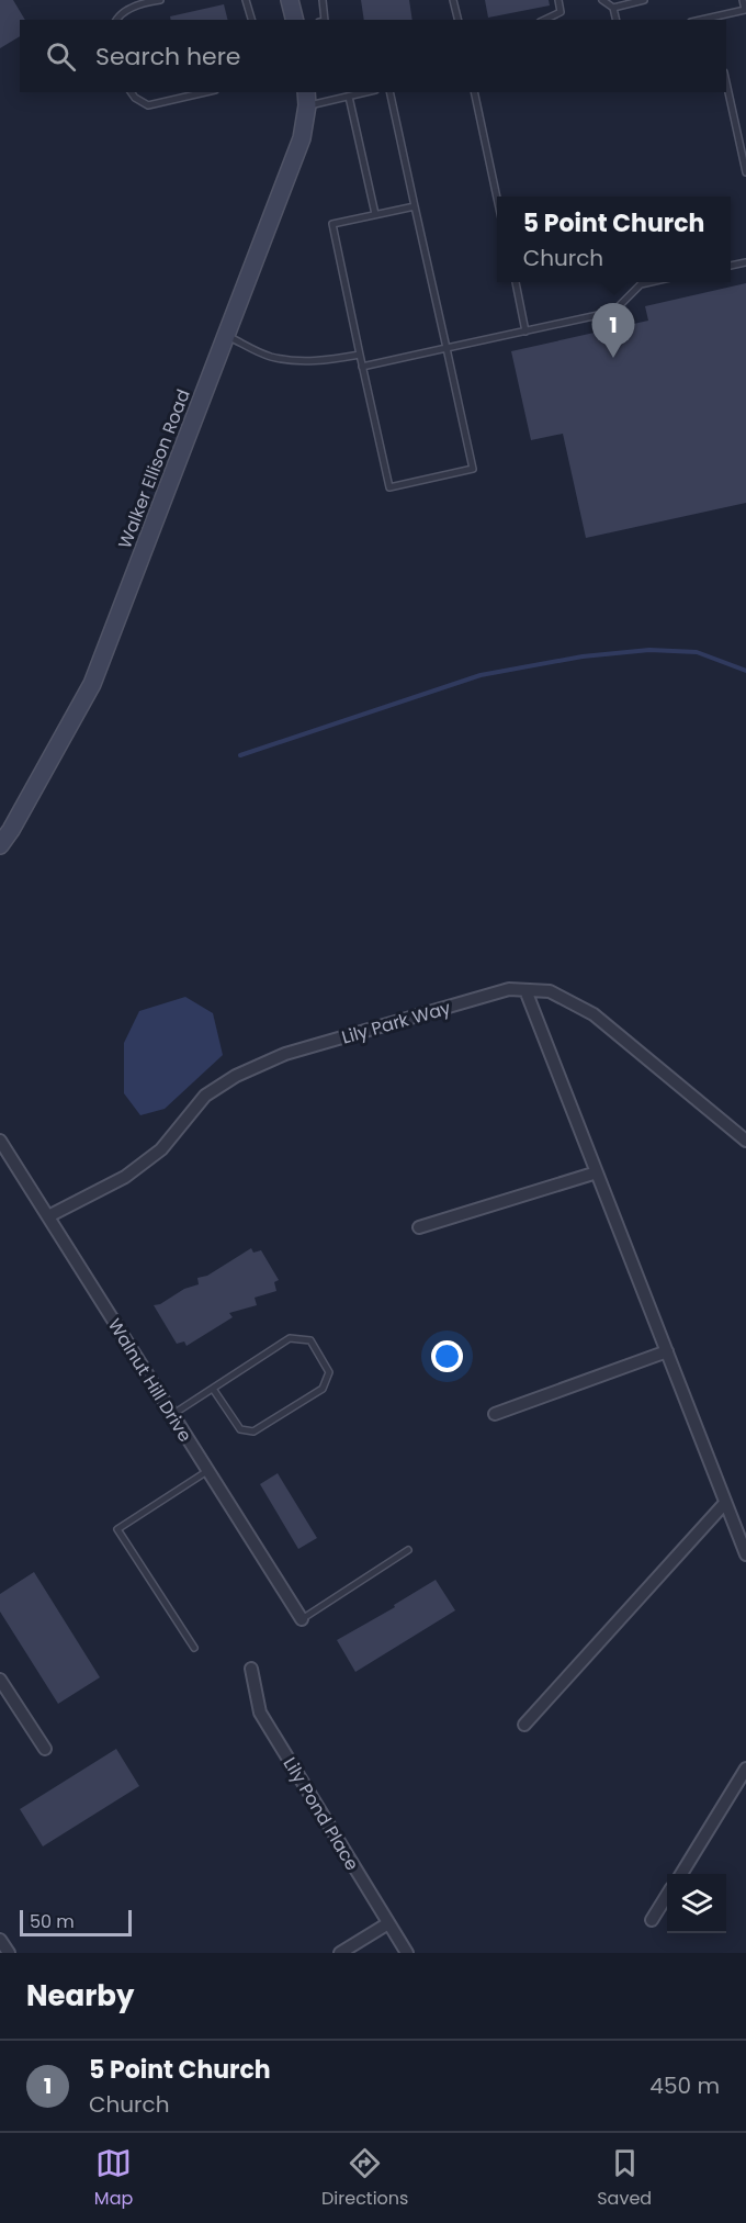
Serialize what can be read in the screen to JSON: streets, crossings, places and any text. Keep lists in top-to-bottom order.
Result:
{
  "streets": {
    "street": [
      "Walker Ellison Road",
      "Lily Park Way",
      "Walnut Hill Drive",
      "Lily Pond Place"
    ]
  },
  "crossings": [
    ["Lily Park Way", "Walnut Hill Drive"]
  ],
  "scale_bar": "50 m",
  "page": {
    "search": "Search here",
    "popup": ["5 Point Church", "Church"],
    "pins": "1",
    "scale": "50 m",
    "heading": "Nearby",
    "list": [
      {
        "mark": "1",
        "name": "5 Point Church",
        "note": "Church",
        "value": "450 m"
      }
    ],
    "nav": ["Map", "Directions", "Saved"]
  }
}
